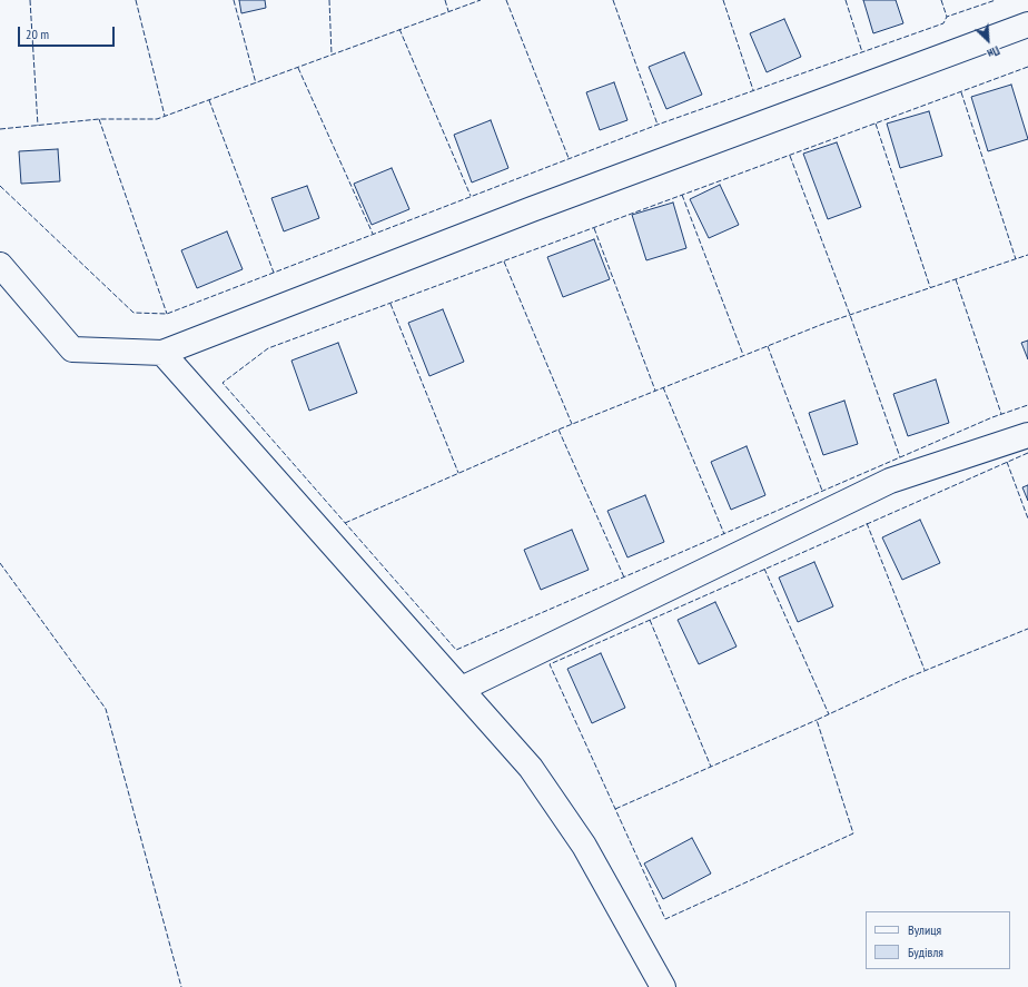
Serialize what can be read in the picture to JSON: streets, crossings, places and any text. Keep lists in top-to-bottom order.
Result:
{
  "legend": ["Вулиця", "Будівля"],
  "scale_bar": "20 m",
  "north": "bottom right"
}
